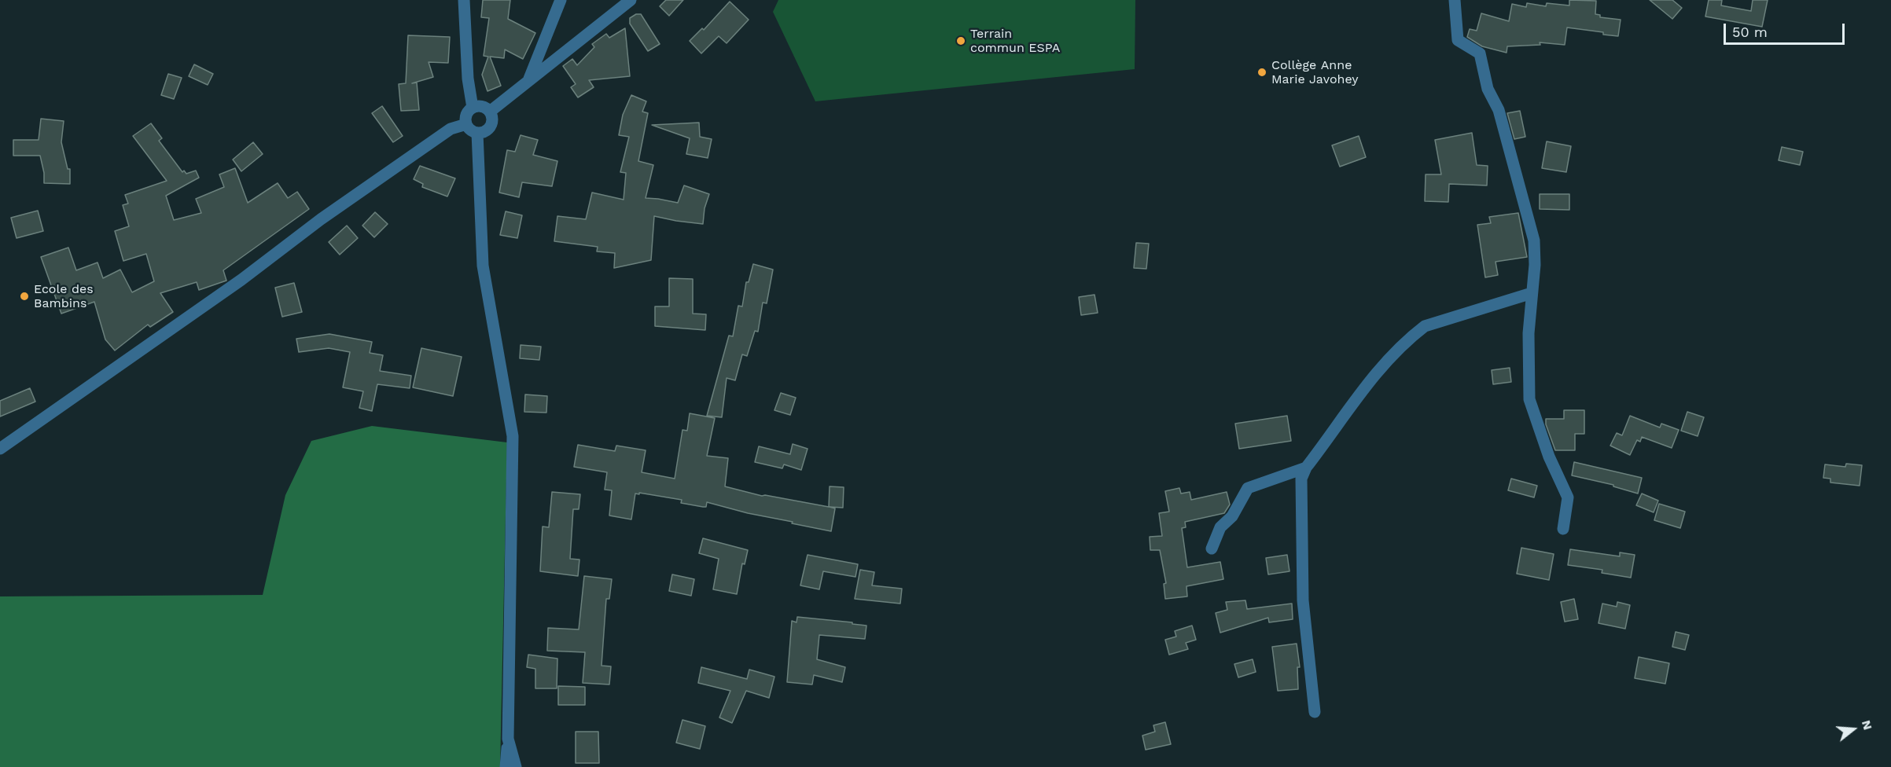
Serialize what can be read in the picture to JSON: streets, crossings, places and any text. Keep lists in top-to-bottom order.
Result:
{
  "places": ["Terrain commun ESPA", "Collège Anne Marie Javohey", "Ecole des Bambins"],
  "scale_bar": "50 m",
  "north": "right"
}
